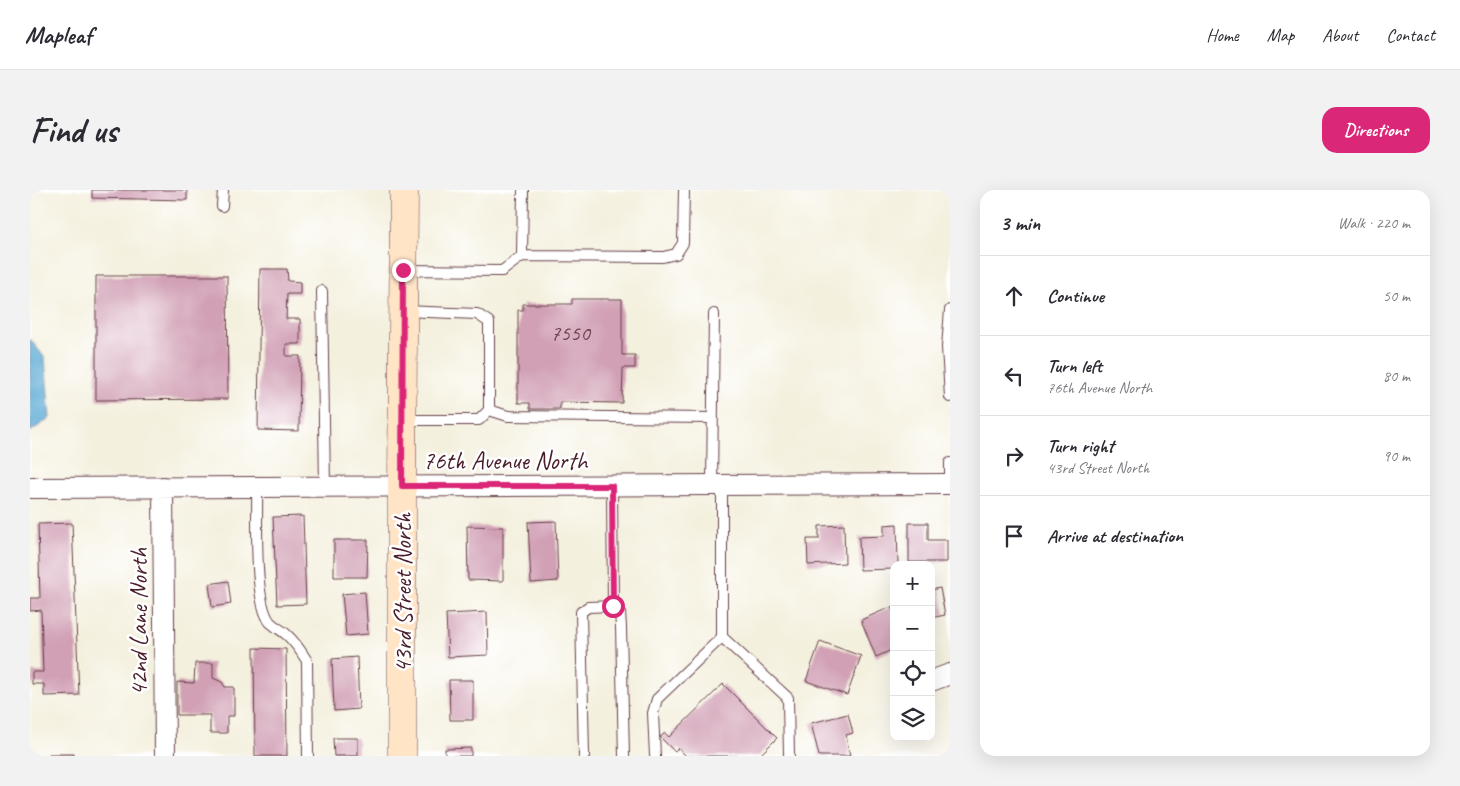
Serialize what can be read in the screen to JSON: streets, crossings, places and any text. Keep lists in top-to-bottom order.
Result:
{
  "streets": {
    "street": ["76th Avenue North", "43rd Street North", "42nd Lane North"]
  },
  "crossings": [
    ["76th Avenue North", "43rd Street North"],
    ["76th Avenue North", "42nd Lane North"]
  ],
  "house_numbers": ["7550"],
  "page": {
    "header": "Mapleaf",
    "nav": [
      "Home",
      "Map",
      "About",
      "Contact"
    ],
    "buttons": "Directions",
    "title": "Find us",
    "heading": ["3 min", "Walk · 220 m"],
    "list": [
      ["Continue", "50 m"],
      ["Turn left", "76th Avenue North", "80 m"],
      ["Turn right", "43rd Street North", "90 m"],
      "Arrive at destination"
    ],
    "map_buttons": ["+", "−"]
  }
}
